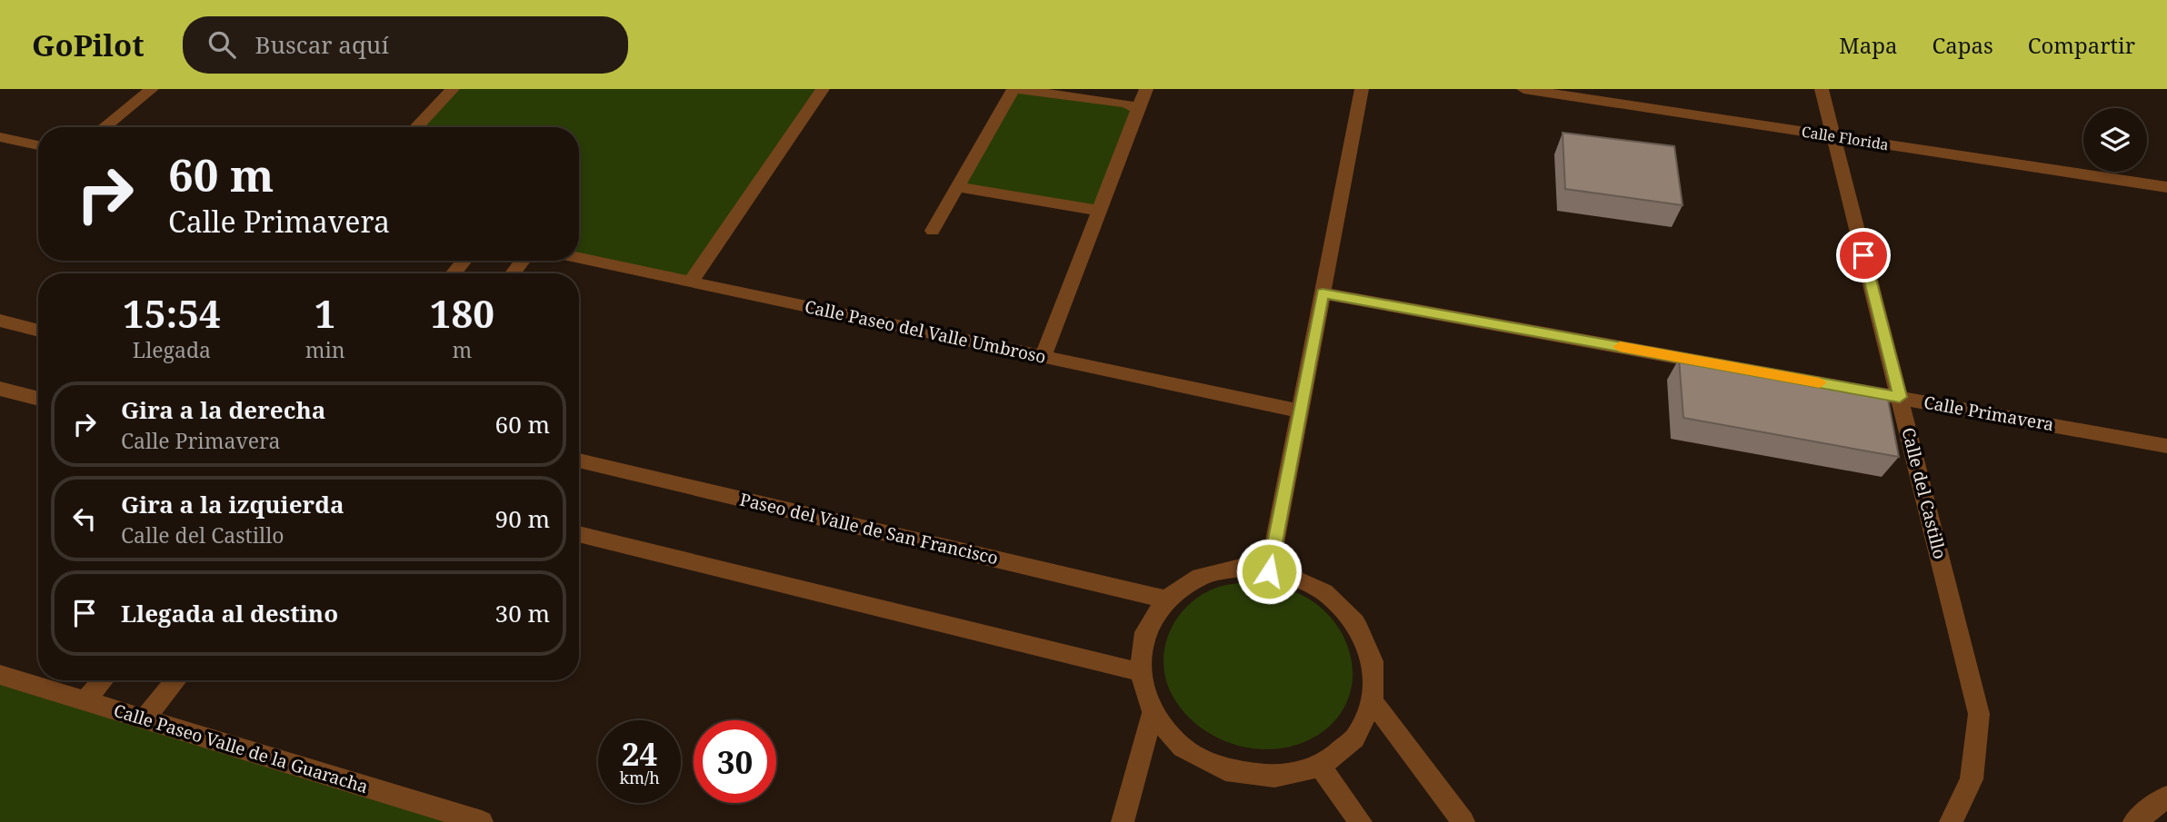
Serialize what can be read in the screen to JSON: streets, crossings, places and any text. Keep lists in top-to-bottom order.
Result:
{
  "streets": {
    "street": [
      "Calle Florida",
      "Calle Paseo del Valle Umbroso",
      "Calle Primavera",
      "Calle del Castillo",
      "Paseo del Valle de San Francisco",
      "Calle Paseo Valle de la Guaracha"
    ]
  },
  "crossings": [
    ["Calle Florida", "Calle del Castillo"],
    ["Calle Primavera", "Calle del Castillo"]
  ],
  "page": {
    "header": "GoPilot",
    "search": "Buscar aquí",
    "nav": ["Mapa", "Capas", "Compartir"],
    "turn": ["60 m", "Calle Primavera"],
    "eta": [
      "15:54",
      "Llegada",
      "1",
      "min",
      "180",
      "m"
    ],
    "list": [
      {
        "name": "Gira a la derecha",
        "note": "Calle Primavera",
        "value": "60 m"
      },
      {
        "name": "Gira a la izquierda",
        "note": "Calle del Castillo",
        "value": "90 m"
      },
      {
        "name": "Llegada al destino",
        "value": "30 m"
      }
    ],
    "speed": "24 km/h",
    "limit": "30"
  }
}
